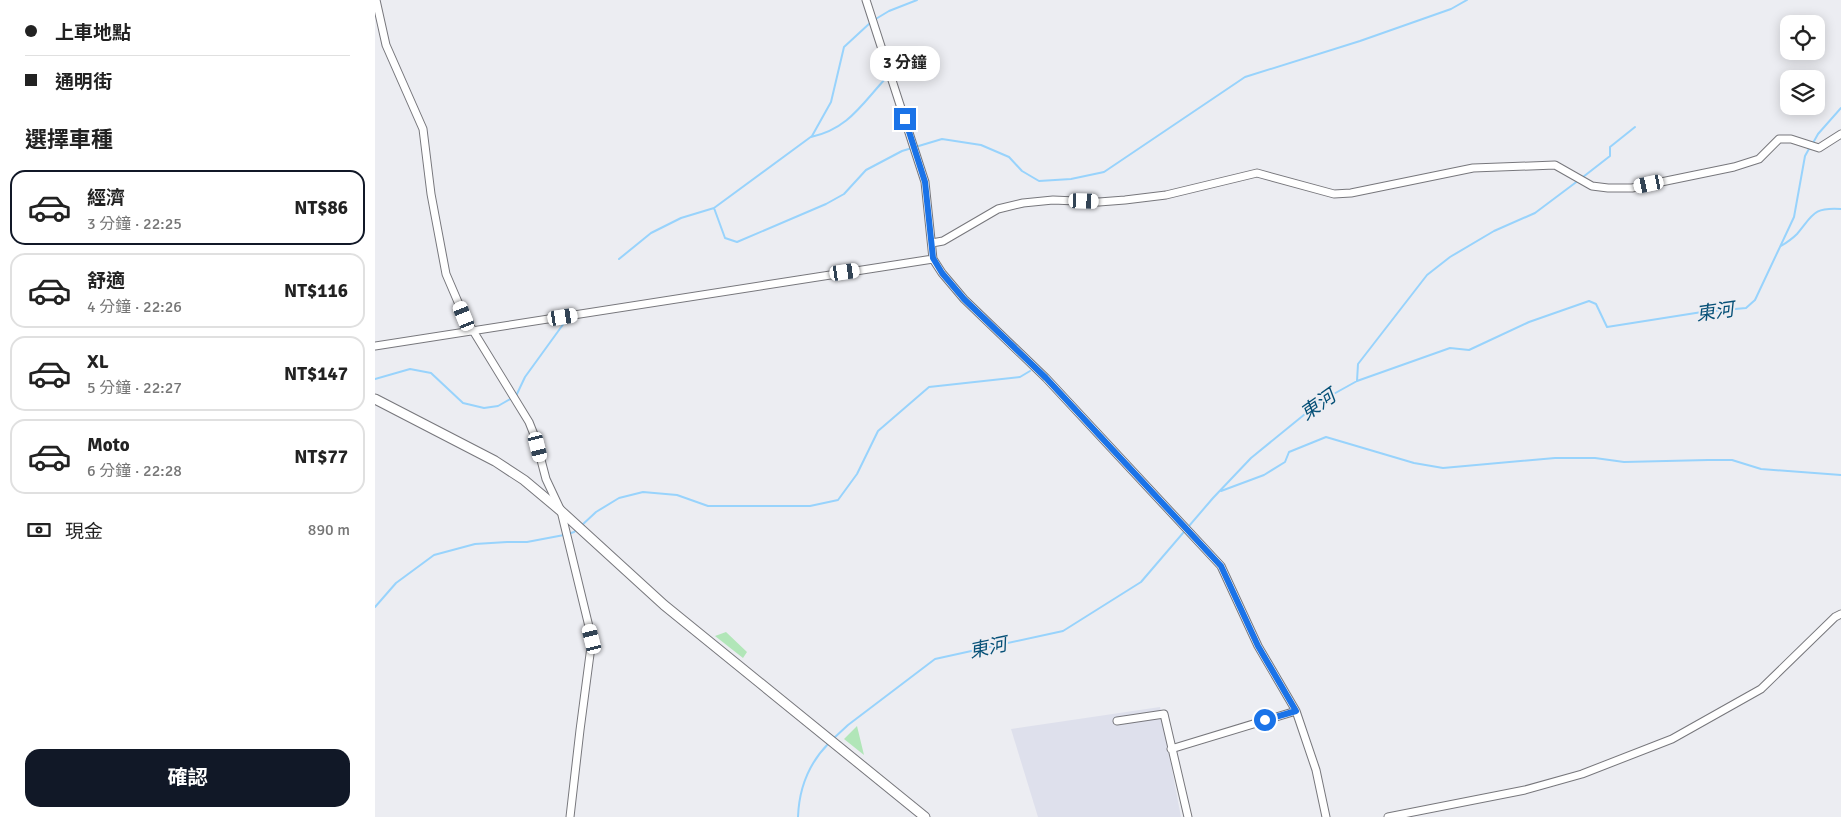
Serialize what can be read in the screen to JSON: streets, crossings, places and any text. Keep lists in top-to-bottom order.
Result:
{
  "water": ["東河"],
  "page": {
    "banner": ["上車地點", "通明街"],
    "bubble": "3 分鐘",
    "heading": "選擇車種",
    "list": [
      {
        "name": "經濟",
        "note": "3 分鐘 · 22:25",
        "value": "NT$86"
      },
      {
        "name": "舒適",
        "note": "4 分鐘 · 22:26",
        "value": "NT$116"
      },
      {
        "name": "XL",
        "note": "5 分鐘 · 22:27",
        "value": "NT$147"
      },
      {
        "name": "Moto",
        "note": "6 分鐘 · 22:28",
        "value": "NT$77"
      }
    ],
    "pay": ["現金", "890 m"],
    "buttons": "確認"
  }
}
